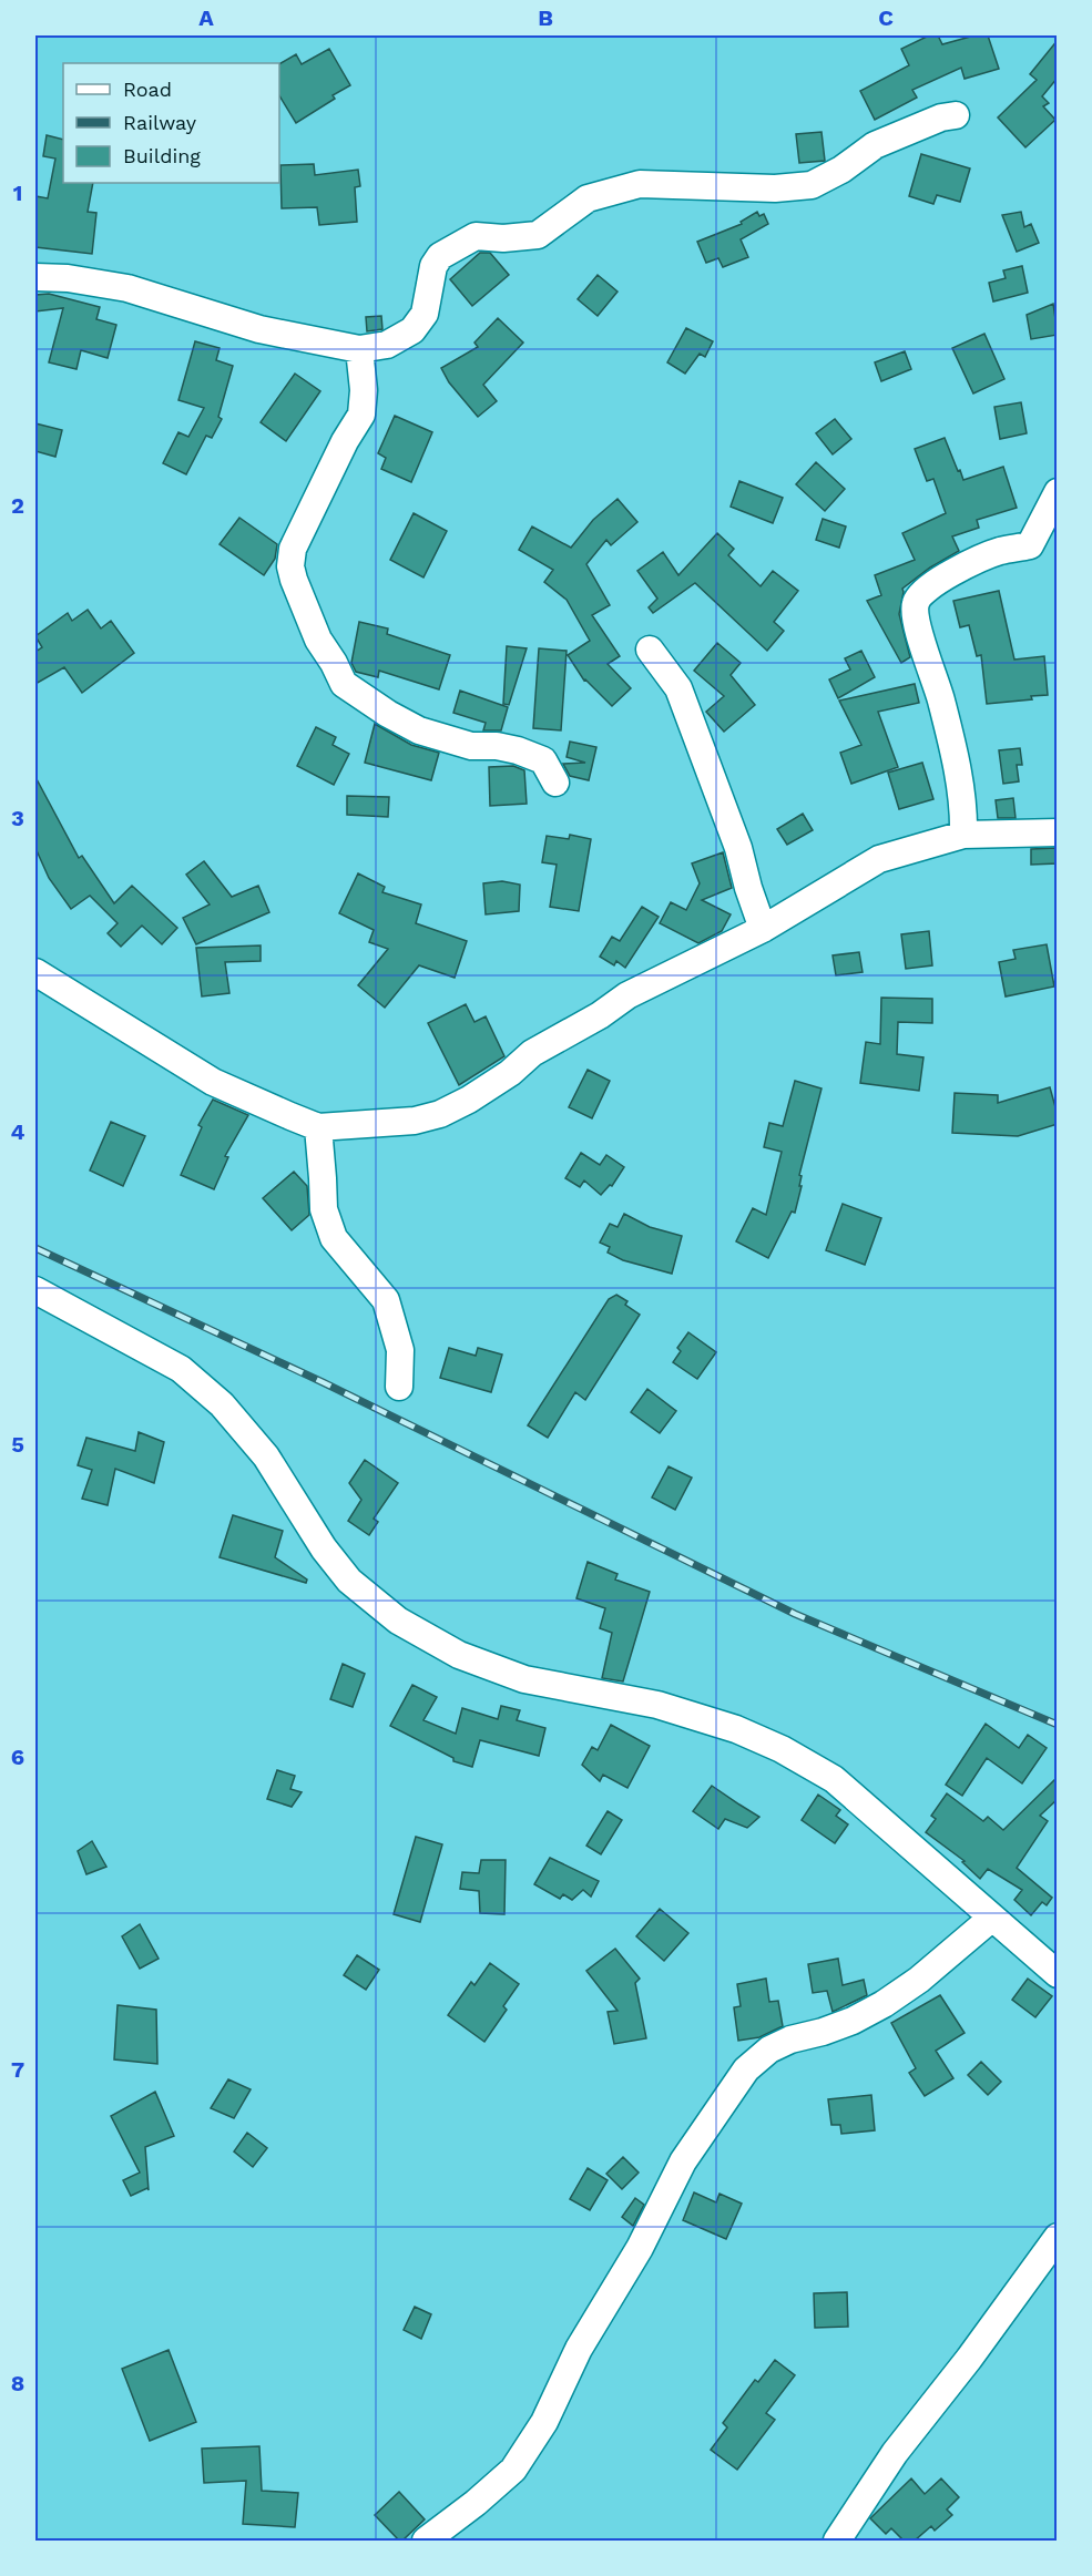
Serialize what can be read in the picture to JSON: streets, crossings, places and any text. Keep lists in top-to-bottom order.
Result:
{
  "legend": ["Road", "Railway", "Building"],
  "grid": {
    "columns": ["A", "B", "C"],
    "rows": [
      "1",
      "2",
      "3",
      "4",
      "5",
      "6",
      "7",
      "8"
    ]
  }
}
